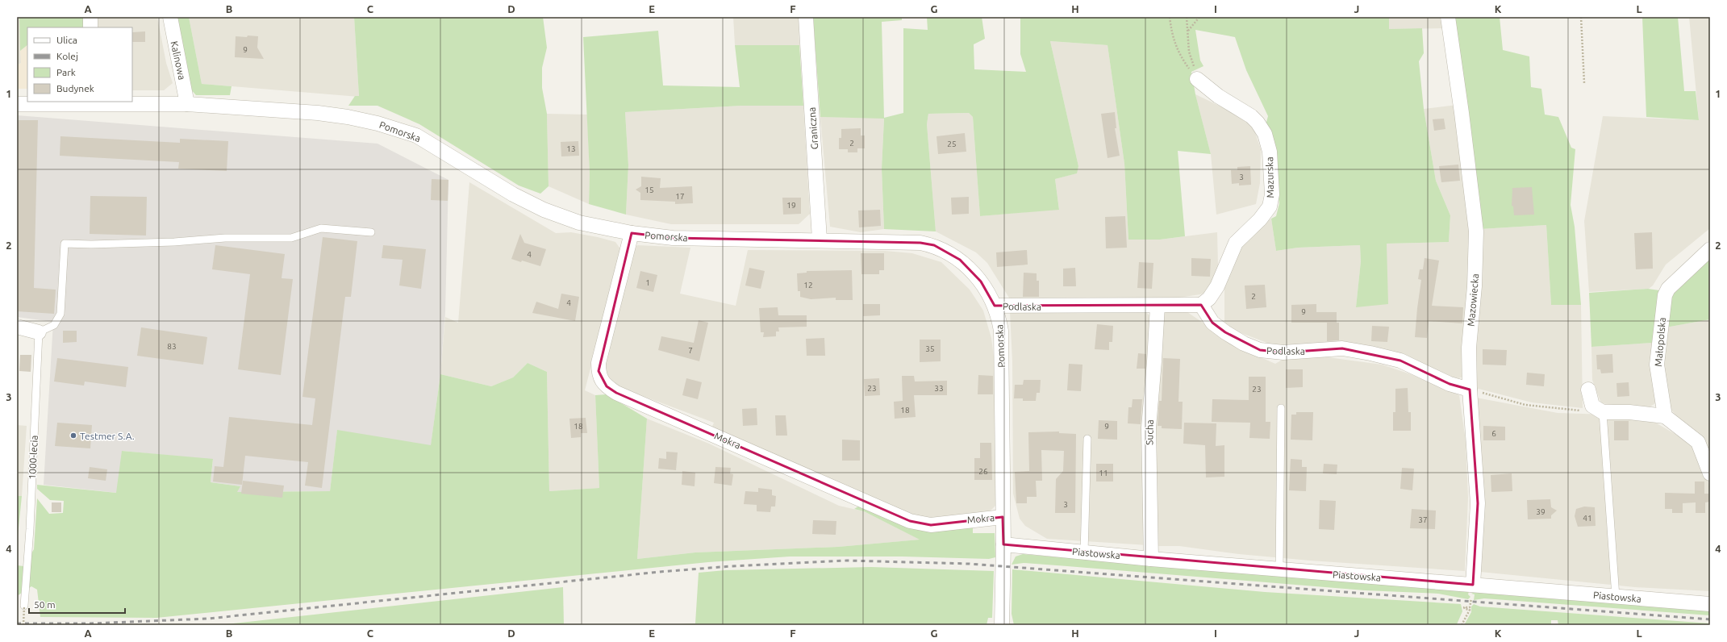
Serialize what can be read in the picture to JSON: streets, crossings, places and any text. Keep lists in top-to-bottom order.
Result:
{
  "streets": {
    "street": [
      "Kalinowa",
      "Graniczna",
      "Pomorska",
      "Mazurska",
      "Mazowiecka",
      "Podlaska",
      "Małopolska",
      "Sucha",
      "Mokra",
      "Piastowska"
    ],
    "lane": ["1000-lecia"]
  },
  "crossings": [
    ["Kalinowa", "Pomorska"],
    ["Graniczna", "Pomorska"],
    ["Pomorska", "Podlaska"],
    ["Pomorska", "Mokra"],
    ["Pomorska", "Piastowska"],
    ["Mazurska", "Podlaska"],
    ["Mazowiecka", "Podlaska"],
    ["Mazowiecka", "Piastowska"],
    ["Podlaska", "Sucha"],
    ["Sucha", "Piastowska"]
  ],
  "places": ["Testmer S.A."],
  "house_numbers": [
    "9",
    "2",
    "25",
    "13",
    "3",
    "15",
    "17",
    "19",
    "4",
    "1",
    "12",
    "2",
    "4",
    "9",
    "83",
    "35",
    "7",
    "23",
    "33",
    "23",
    "18",
    "18",
    "9",
    "6",
    "26",
    "11",
    "3",
    "39",
    "41",
    "37"
  ],
  "legend": [
    "Ulica",
    "Kolej",
    "Park",
    "Budynek"
  ],
  "scale_bar": "50 m",
  "grid": {
    "columns": [
      "A",
      "B",
      "C",
      "D",
      "E",
      "F",
      "G",
      "H",
      "I",
      "J",
      "K",
      "L"
    ],
    "rows": [
      "1",
      "2",
      "3",
      "4"
    ]
  }
}
